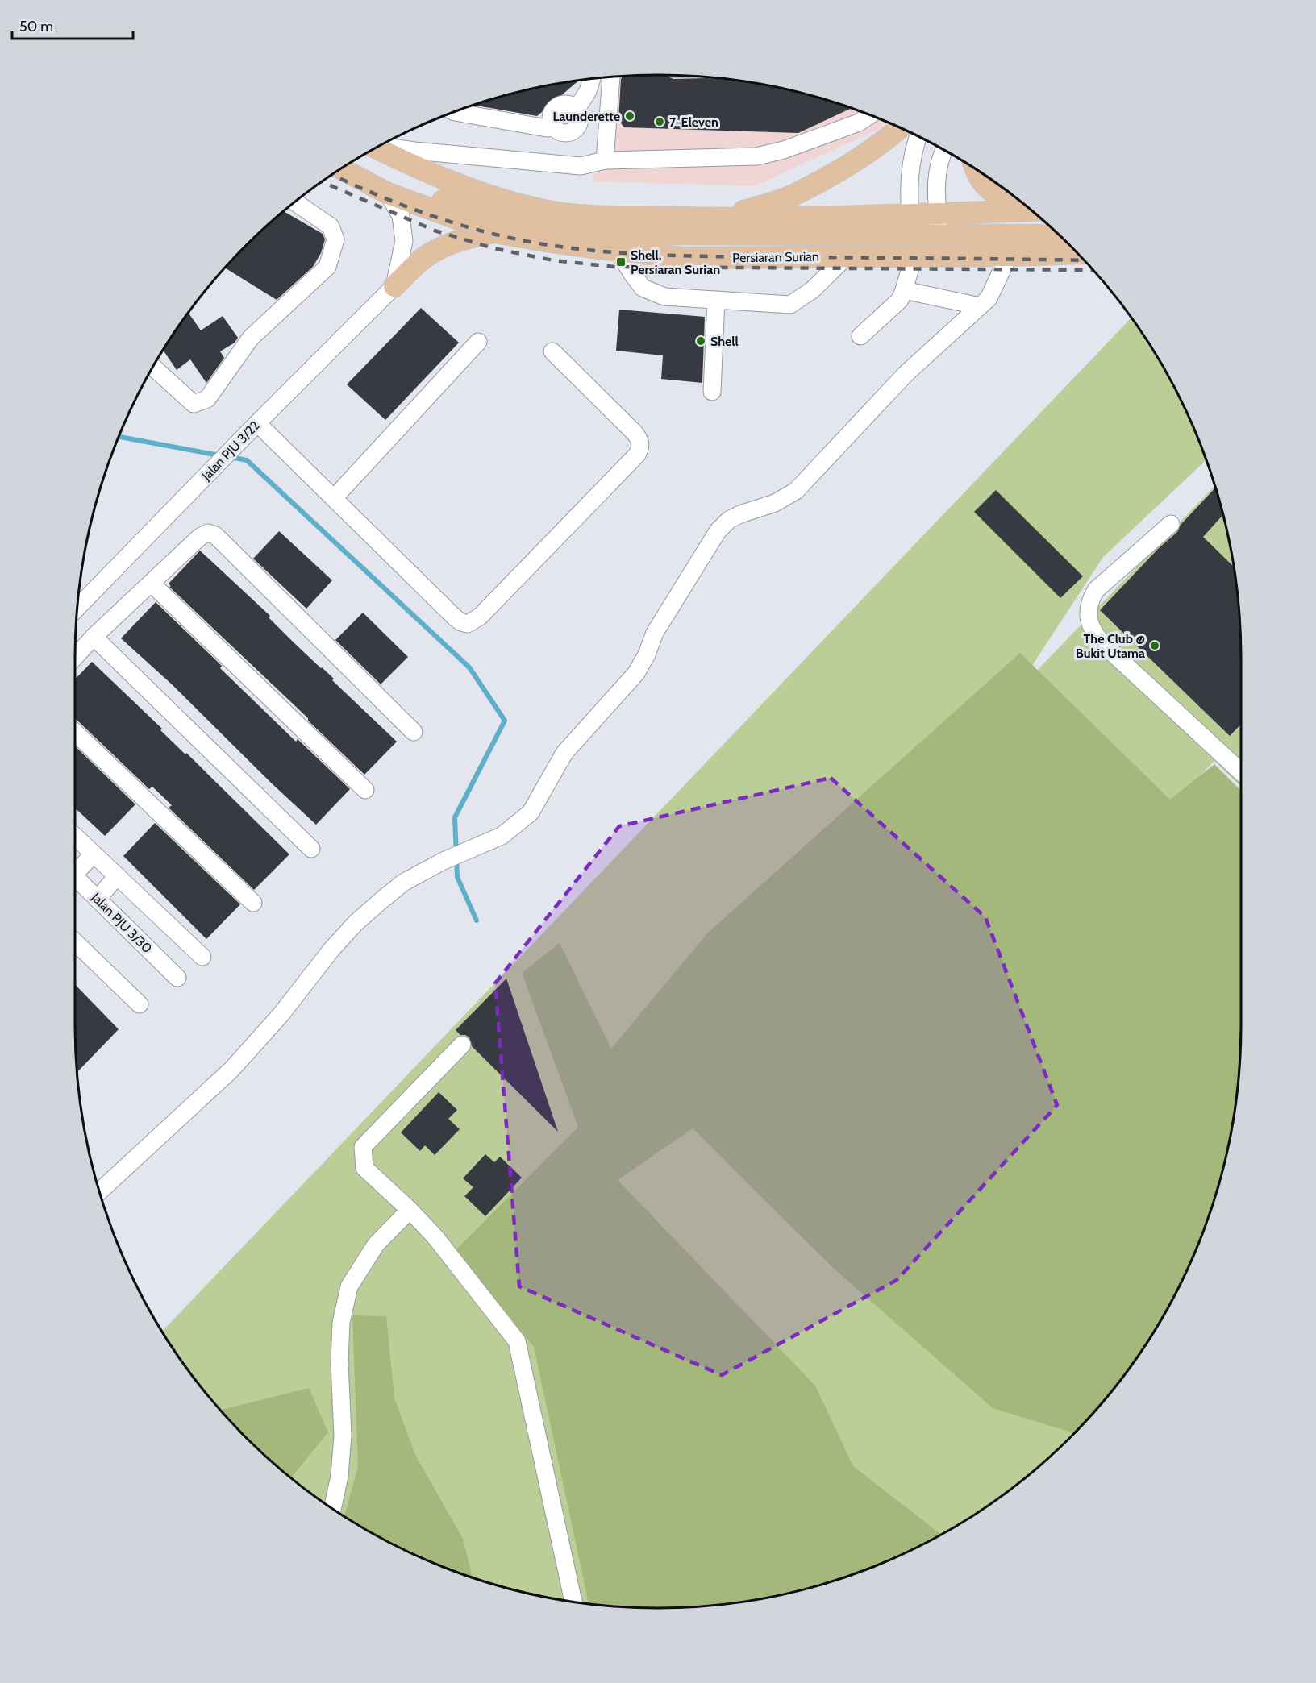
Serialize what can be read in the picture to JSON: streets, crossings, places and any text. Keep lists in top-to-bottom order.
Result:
{
  "streets": {
    "main road": ["Persiaran Surian"],
    "street": ["Jalan PJU 3/22", "Jalan PJU 3/30"]
  },
  "places": {
    "other": [
      "Launderette",
      "7-Eleven",
      "Shell",
      "The Club @ Bukit Utama"
    ],
    "transit": ["Shell, Persiaran Surian"]
  },
  "scale_bar": "50 m"
}
